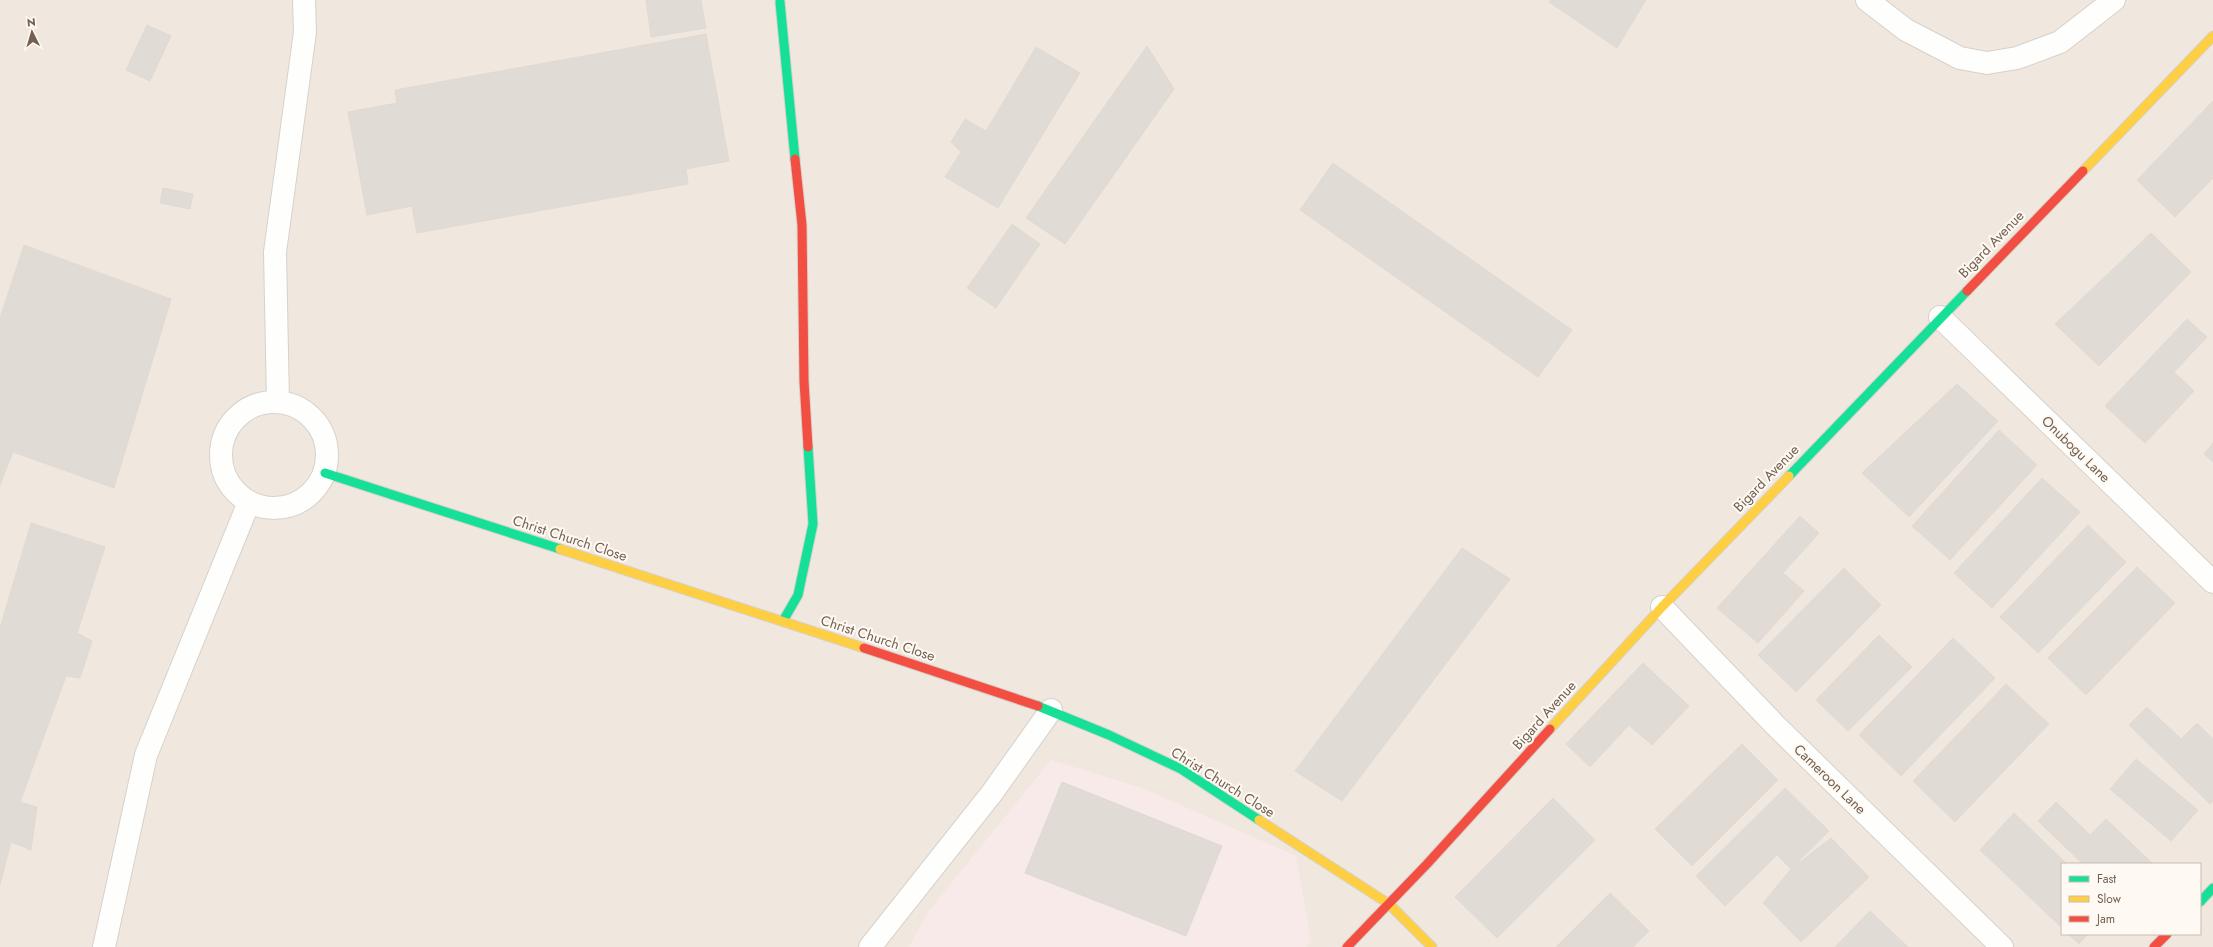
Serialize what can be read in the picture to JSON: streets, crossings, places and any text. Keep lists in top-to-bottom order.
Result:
{
  "streets": {
    "street": [
      "Bigard Avenue",
      "Onubogu Lane",
      "Christ Church Close",
      "Cameroon Lane"
    ]
  },
  "crossings": [
    ["Bigard Avenue", "Onubogu Lane"],
    ["Bigard Avenue", "Christ Church Close"],
    ["Bigard Avenue", "Cameroon Lane"]
  ],
  "legend": ["Fast", "Slow", "Jam"],
  "north": "top"
}
